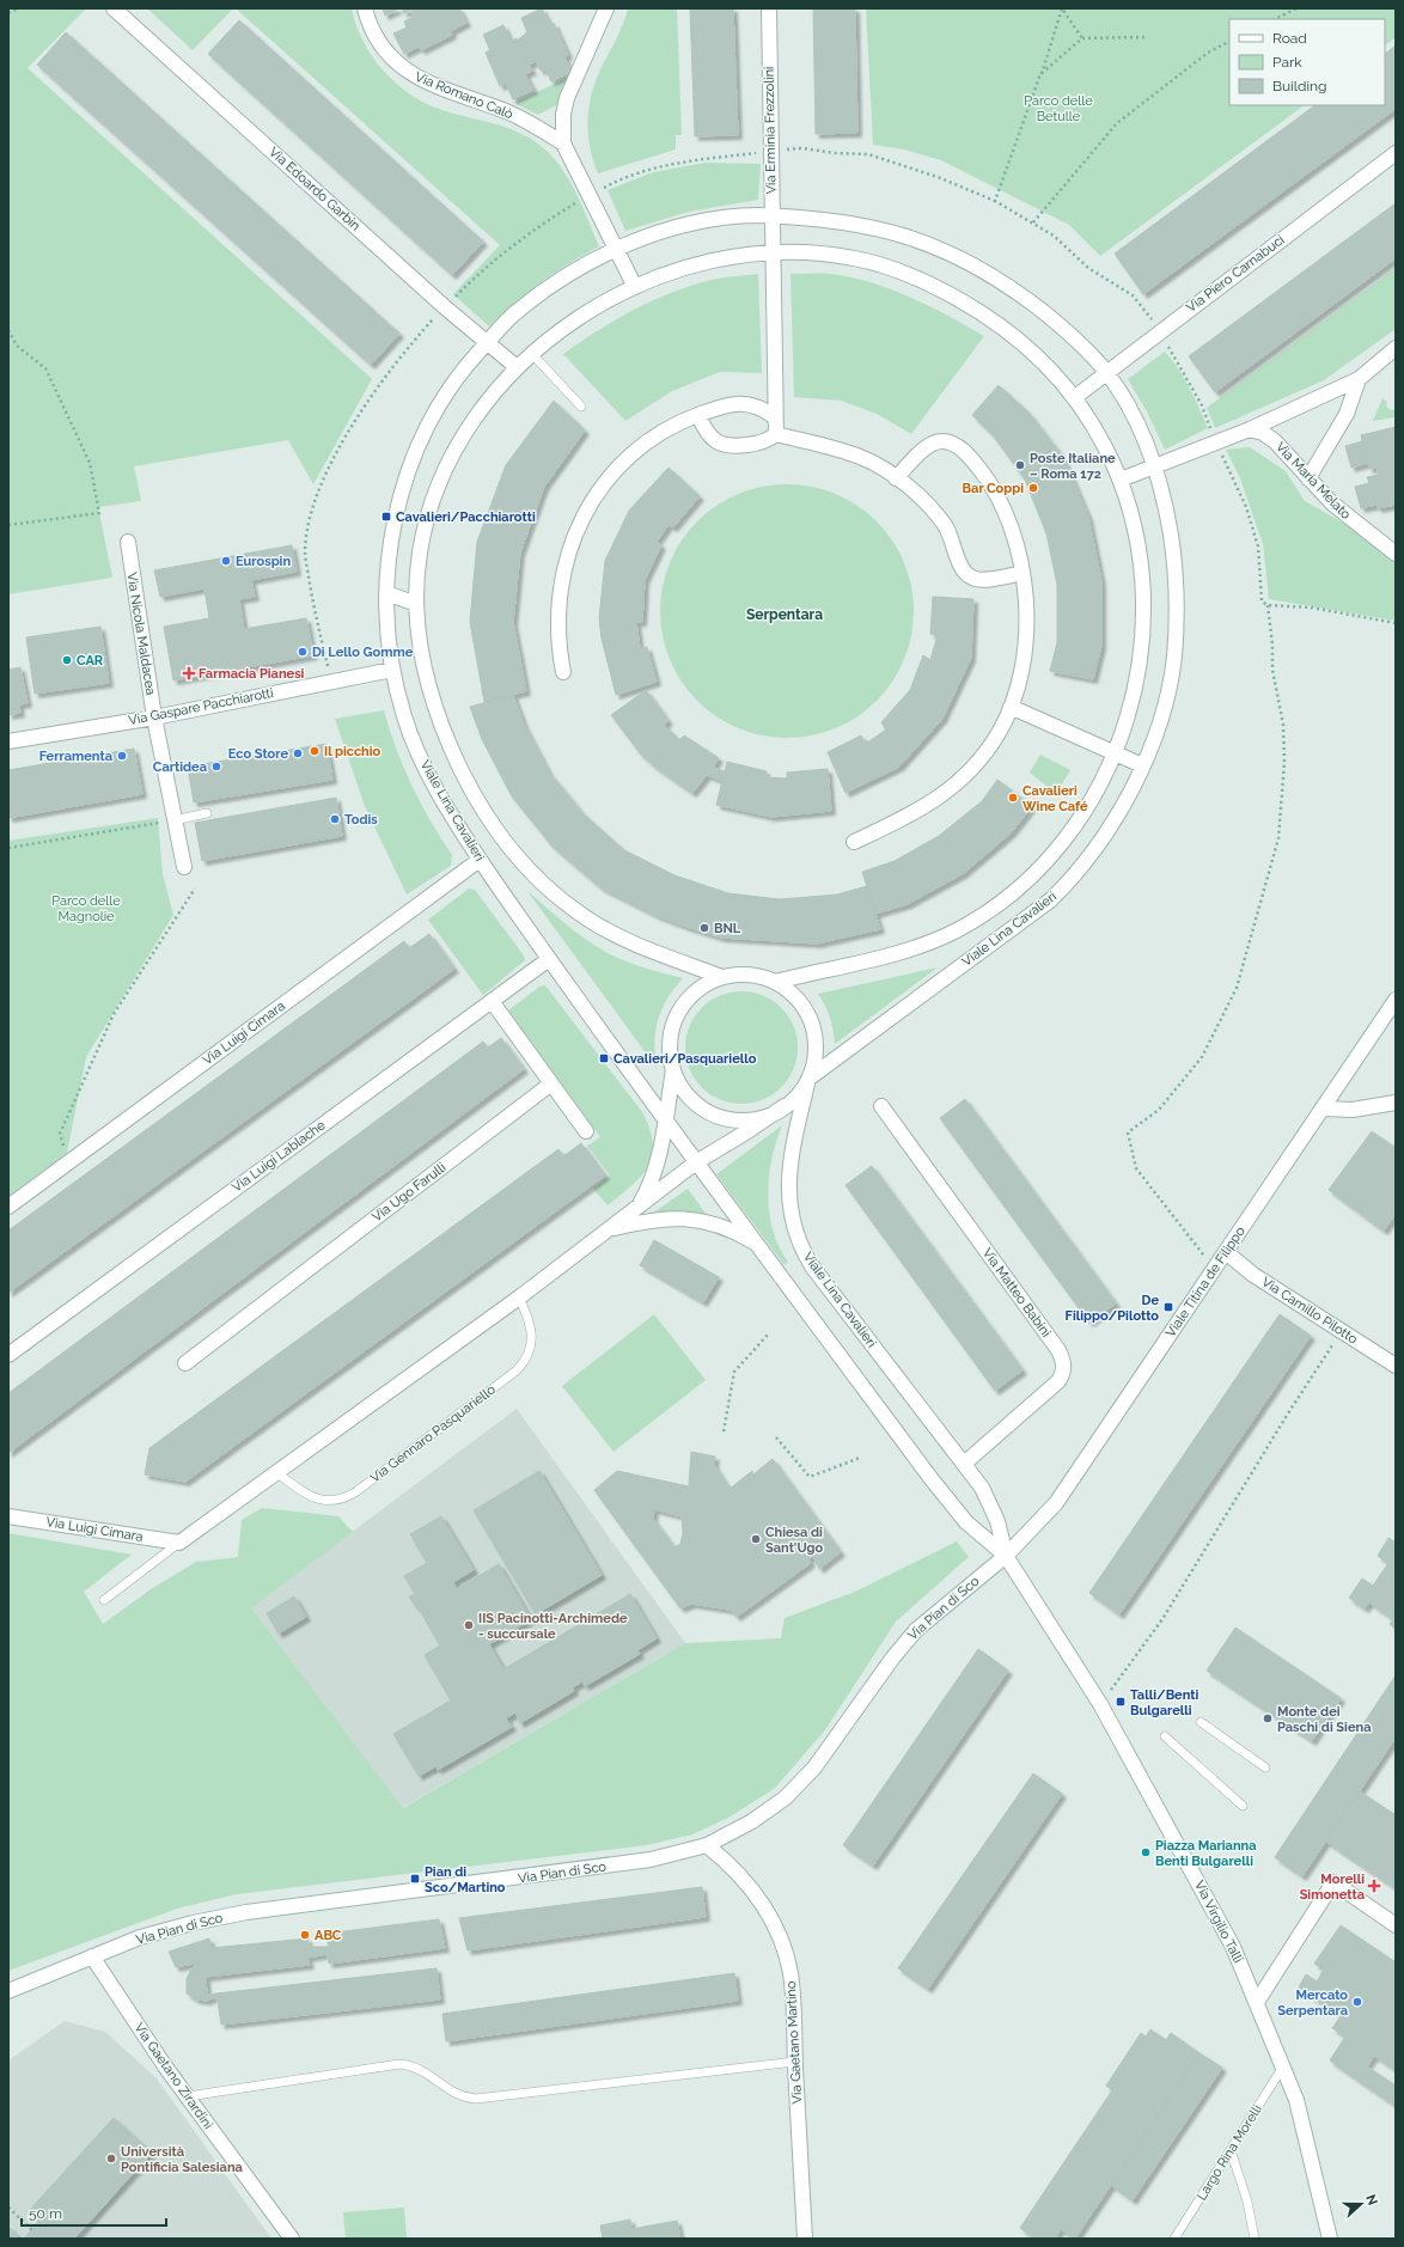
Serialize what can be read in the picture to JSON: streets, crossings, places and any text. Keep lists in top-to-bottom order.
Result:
{
  "streets": {
    "street": [
      "Via Romano Calò",
      "Via Erminia Frezzolini",
      "Via Edoardo Garbin",
      "Via Piero Carnabuci",
      "Via Maria Melato",
      "Via Nicola Maldacea",
      "Via Gaspare Pacchiarotti",
      "Viale Lina Cavalieri",
      "Via Luigi Cimara",
      "Via Luigi Lablache",
      "Via Ugo Farulli",
      "Viale Titina de Filippo",
      "Via Matteo Babini",
      "Via Camillo Pilotto",
      "Via Pian di Sco",
      "Via Virgilio Talli",
      "Via Gaetano Martino",
      "Via Gaetano Zirardini"
    ],
    "lane": ["Via Gennaro Pasquariello", "Largo Rina Morelli"]
  },
  "crossings": [
    ["Via Erminia Frezzolini", "Viale Lina Cavalieri"],
    ["Via Edoardo Garbin", "Viale Lina Cavalieri"],
    ["Via Piero Carnabuci", "Viale Lina Cavalieri"],
    ["Via Nicola Maldacea", "Via Gaspare Pacchiarotti"],
    ["Via Gaspare Pacchiarotti", "Viale Lina Cavalieri"],
    ["Viale Lina Cavalieri", "Via Luigi Cimara"],
    ["Viale Lina Cavalieri", "Via Luigi Lablache"],
    ["Viale Lina Cavalieri", "Viale Titina de Filippo"],
    ["Viale Lina Cavalieri", "Via Matteo Babini"],
    ["Viale Lina Cavalieri", "Via Pian di Sco"],
    ["Viale Lina Cavalieri", "Via Virgilio Talli"],
    ["Viale Titina de Filippo", "Via Camillo Pilotto"],
    ["Viale Titina de Filippo", "Via Pian di Sco"],
    ["Viale Titina de Filippo", "Via Virgilio Talli"],
    ["Via Pian di Sco", "Via Virgilio Talli"],
    ["Via Pian di Sco", "Via Gaetano Martino"],
    ["Via Pian di Sco", "Via Gaetano Zirardini"],
    ["Via Virgilio Talli", "Largo Rina Morelli"]
  ],
  "districts": ["Serpentara"],
  "parks": ["Parco delle Betulle", "Parco delle Magnolie"],
  "places": {
    "other": [
      "Poste Italiane – Roma 172",
      "Bar Coppi",
      "Eurospin",
      "Di Lello Gomme",
      "CAR",
      "Il picchio",
      "Eco Store",
      "Ferramenta",
      "Cartidea",
      "Cavalieri Wine Café",
      "Todis",
      "BNL",
      "Chiesa di Sant'Ugo",
      "IIS Pacinotti-Archimede - succursale",
      "Monte dei Paschi di Siena",
      "Piazza Marianna Benti Bulgarelli",
      "ABC",
      "Mercato Serpentara",
      "Università Pontificia Salesiana"
    ],
    "transit": [
      "Cavalieri/Pacchiarotti",
      "Cavalieri/Pasquariello",
      "De Filippo/Pilotto",
      "Talli/Benti Bulgarelli",
      "Pian di Sco/Martino"
    ],
    "health": ["Farmacia Pianesi", "Morelli Simonetta"]
  },
  "legend": ["Road", "Park", "Building"],
  "scale_bar": "50 m",
  "north": "right"
}
